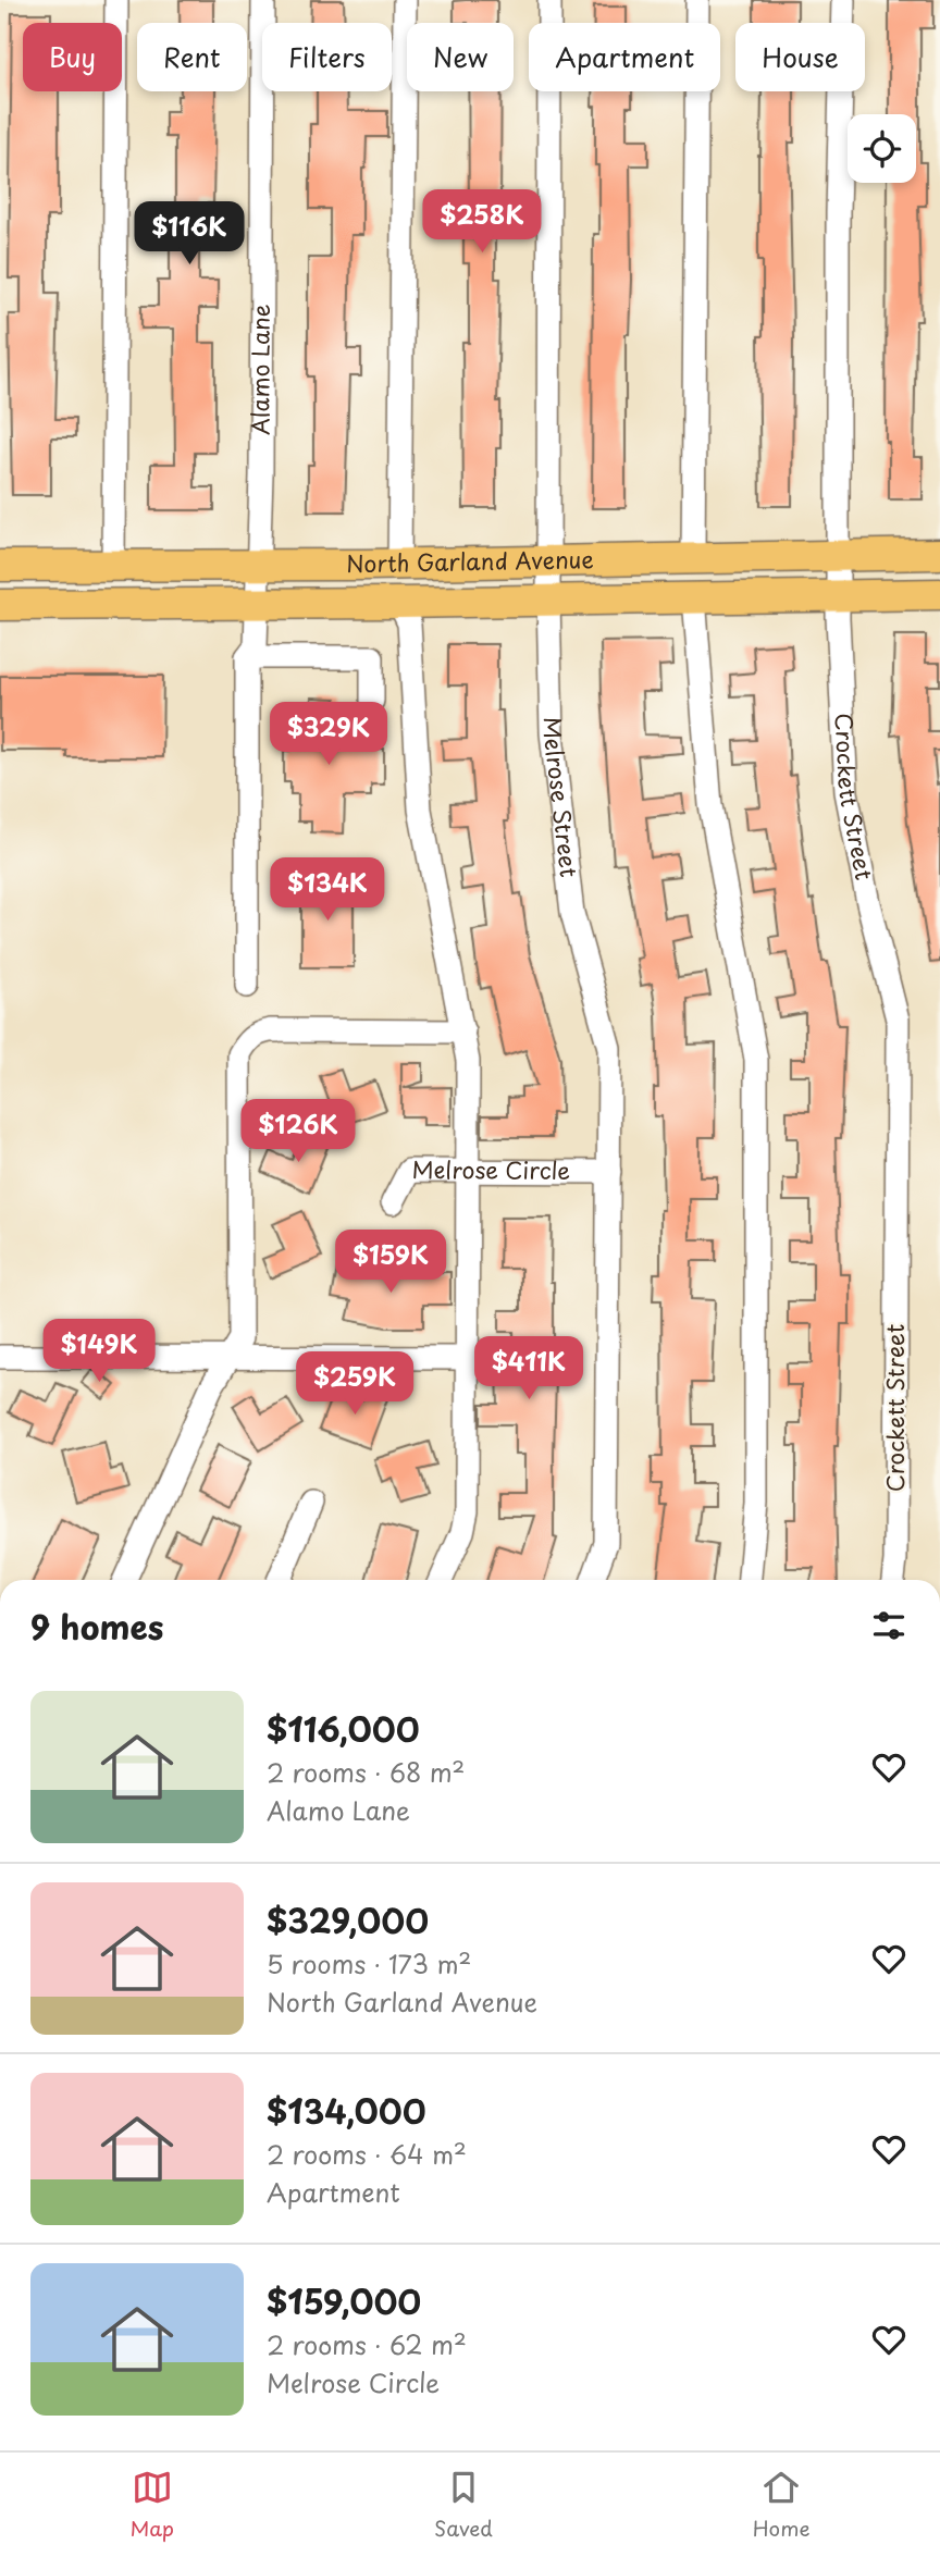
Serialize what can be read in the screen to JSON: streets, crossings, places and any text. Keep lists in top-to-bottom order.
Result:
{
  "streets": {
    "main road": ["North Garland Avenue"],
    "street": [
      "Alamo Lane",
      "Crockett Street",
      "Melrose Street",
      "Melrose Circle"
    ]
  },
  "crossings": [
    ["Alamo Lane", "North Garland Avenue"],
    ["North Garland Avenue", "Crockett Street"],
    ["North Garland Avenue", "Melrose Street"],
    ["Melrose Street", "Melrose Circle"]
  ],
  "page": {
    "chip": [
      "Buy",
      "Rent",
      "Filters",
      "New",
      "Apartment",
      "House"
    ],
    "price": [
      "$258K",
      "$116K",
      "$329K",
      "$134K",
      "$126K",
      "$159K",
      "$149K",
      "$411K",
      "$259K"
    ],
    "heading": "9 homes",
    "list": [
      {
        "name": "$116,000",
        "note": "2 rooms · 68 m² · Alamo Lane"
      },
      {
        "name": "$329,000",
        "note": "5 rooms · 173 m² · North Garland Avenue"
      },
      {
        "name": "$134,000",
        "note": "2 rooms · 64 m² · Apartment"
      },
      {
        "name": "$159,000",
        "note": "2 rooms · 62 m² · Melrose Circle"
      }
    ],
    "tabs": ["Map", "Saved", "Home"]
  }
}
